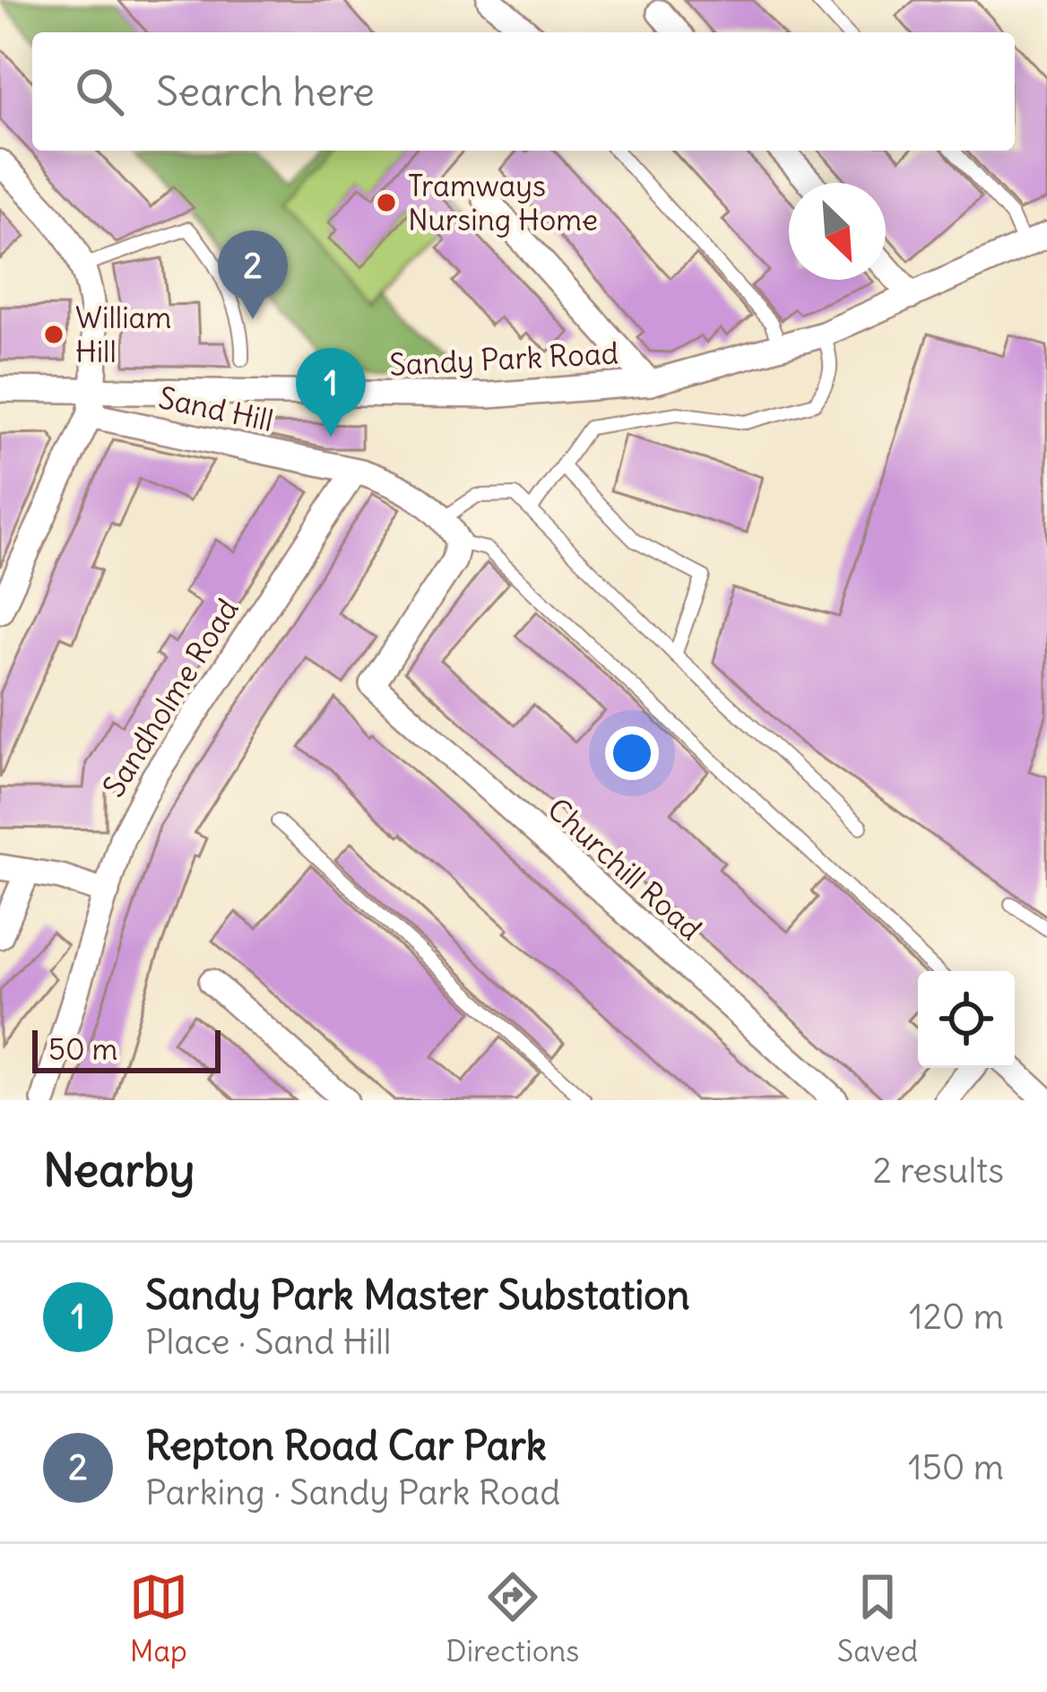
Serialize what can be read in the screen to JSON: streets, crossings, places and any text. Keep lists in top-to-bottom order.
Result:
{
  "streets": {
    "street": [
      "Sandy Park Road",
      "Sand Hill",
      "Sandholme Road",
      "Churchill Road"
    ]
  },
  "crossings": [
    ["Sand Hill", "Sandholme Road"],
    ["Sand Hill", "Churchill Road"]
  ],
  "places": ["Tramways Nursing Home", "William Hill"],
  "scale_bar": "50 m",
  "north": "bottom right",
  "page": {
    "search": "Search here",
    "pins": ["2", "1"],
    "scale": "50 m",
    "heading": ["Nearby", "2 results"],
    "list": [
      {
        "mark": "1",
        "name": "Sandy Park Master Substation",
        "note": "Place · Sand Hill",
        "value": "120 m"
      },
      {
        "mark": "2",
        "name": "Repton Road Car Park",
        "note": "Parking · Sandy Park Road",
        "value": "150 m"
      }
    ],
    "nav": ["Map", "Directions", "Saved"]
  }
}
